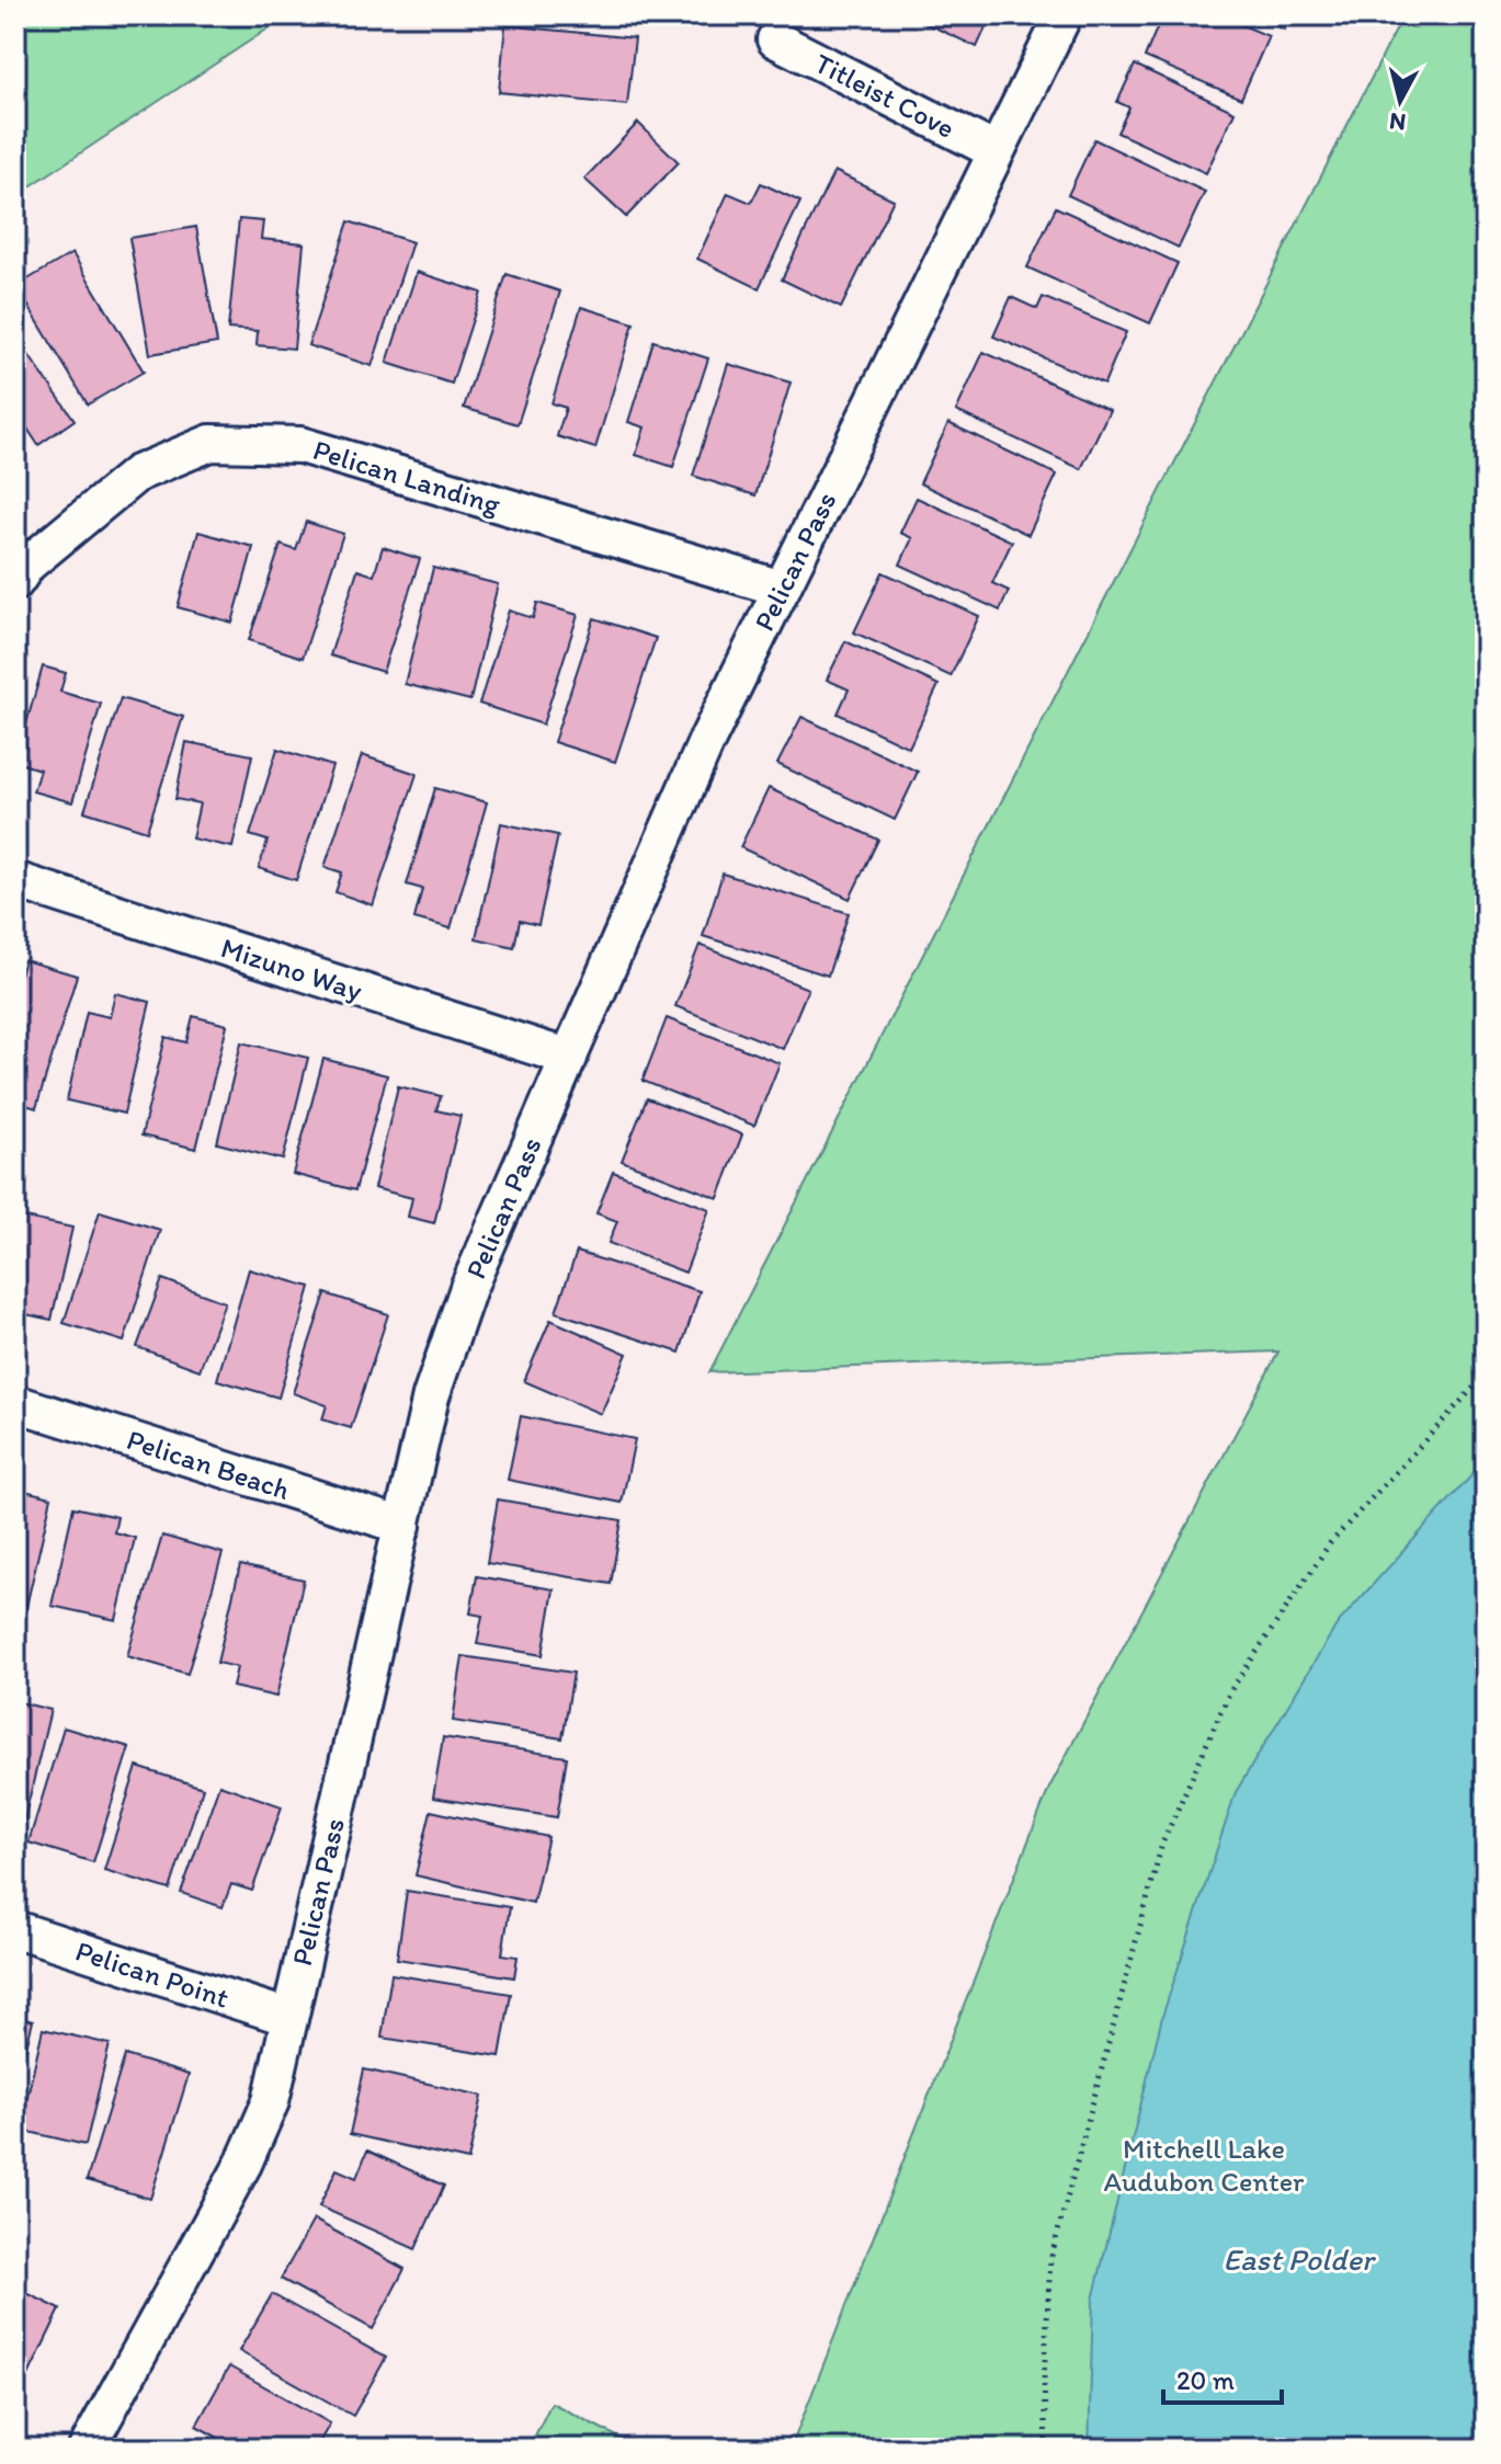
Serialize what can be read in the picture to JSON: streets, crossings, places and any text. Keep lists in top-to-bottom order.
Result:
{
  "streets": {
    "street": [
      "Titleist Cove",
      "Pelican Landing",
      "Pelican Pass",
      "Mizuno Way",
      "Pelican Beach",
      "Pelican Point"
    ]
  },
  "crossings": [
    ["Titleist Cove", "Pelican Pass"],
    ["Pelican Landing", "Pelican Pass"],
    ["Pelican Pass", "Mizuno Way"],
    ["Pelican Pass", "Pelican Beach"],
    ["Pelican Pass", "Pelican Point"]
  ],
  "water": ["East Polder"],
  "parks": ["Mitchell Lake Audubon Center"],
  "scale_bar": "20 m",
  "north": "bottom"
}
